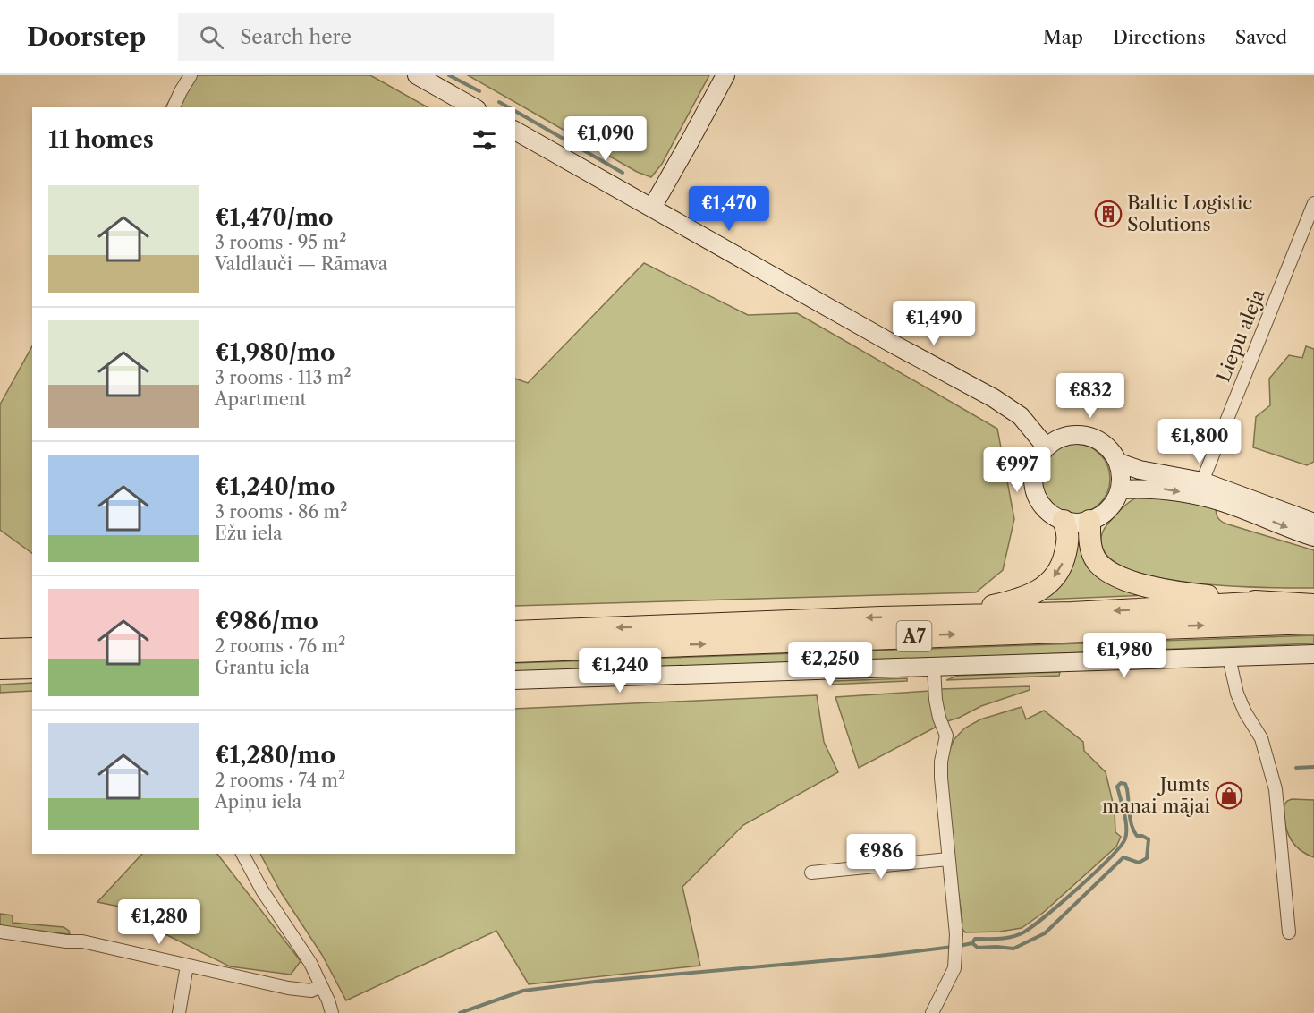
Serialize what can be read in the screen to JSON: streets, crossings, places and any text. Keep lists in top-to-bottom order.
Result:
{
  "streets": {
    "highway": ["A7"],
    "street": ["Liepu aleja"]
  },
  "places": {
    "building": ["Baltic Logistic Solutions"],
    "shop": ["Jumts manai mājai"]
  },
  "page": {
    "header": "Doorstep",
    "search": "Search here",
    "nav": ["Map", "Directions", "Saved"],
    "heading": "11 homes",
    "price": [
      "€1,090",
      "€1,470",
      "€1,490",
      "€832",
      "€1,800",
      "€997",
      "€1,980",
      "€2,250",
      "€1,240",
      "€986",
      "€1,280"
    ],
    "list": [
      {
        "name": "€1,470/mo",
        "note": "3 rooms · 95 m² · Valdlauči — Rāmava"
      },
      {
        "name": "€1,980/mo",
        "note": "3 rooms · 113 m² · Apartment"
      },
      {
        "name": "€1,240/mo",
        "note": "3 rooms · 86 m² · Ežu iela"
      },
      {
        "name": "€986/mo",
        "note": "2 rooms · 76 m² · Grantu iela"
      },
      {
        "name": "€1,280/mo",
        "note": "2 rooms · 74 m² · Apiņu iela"
      }
    ]
  }
}
